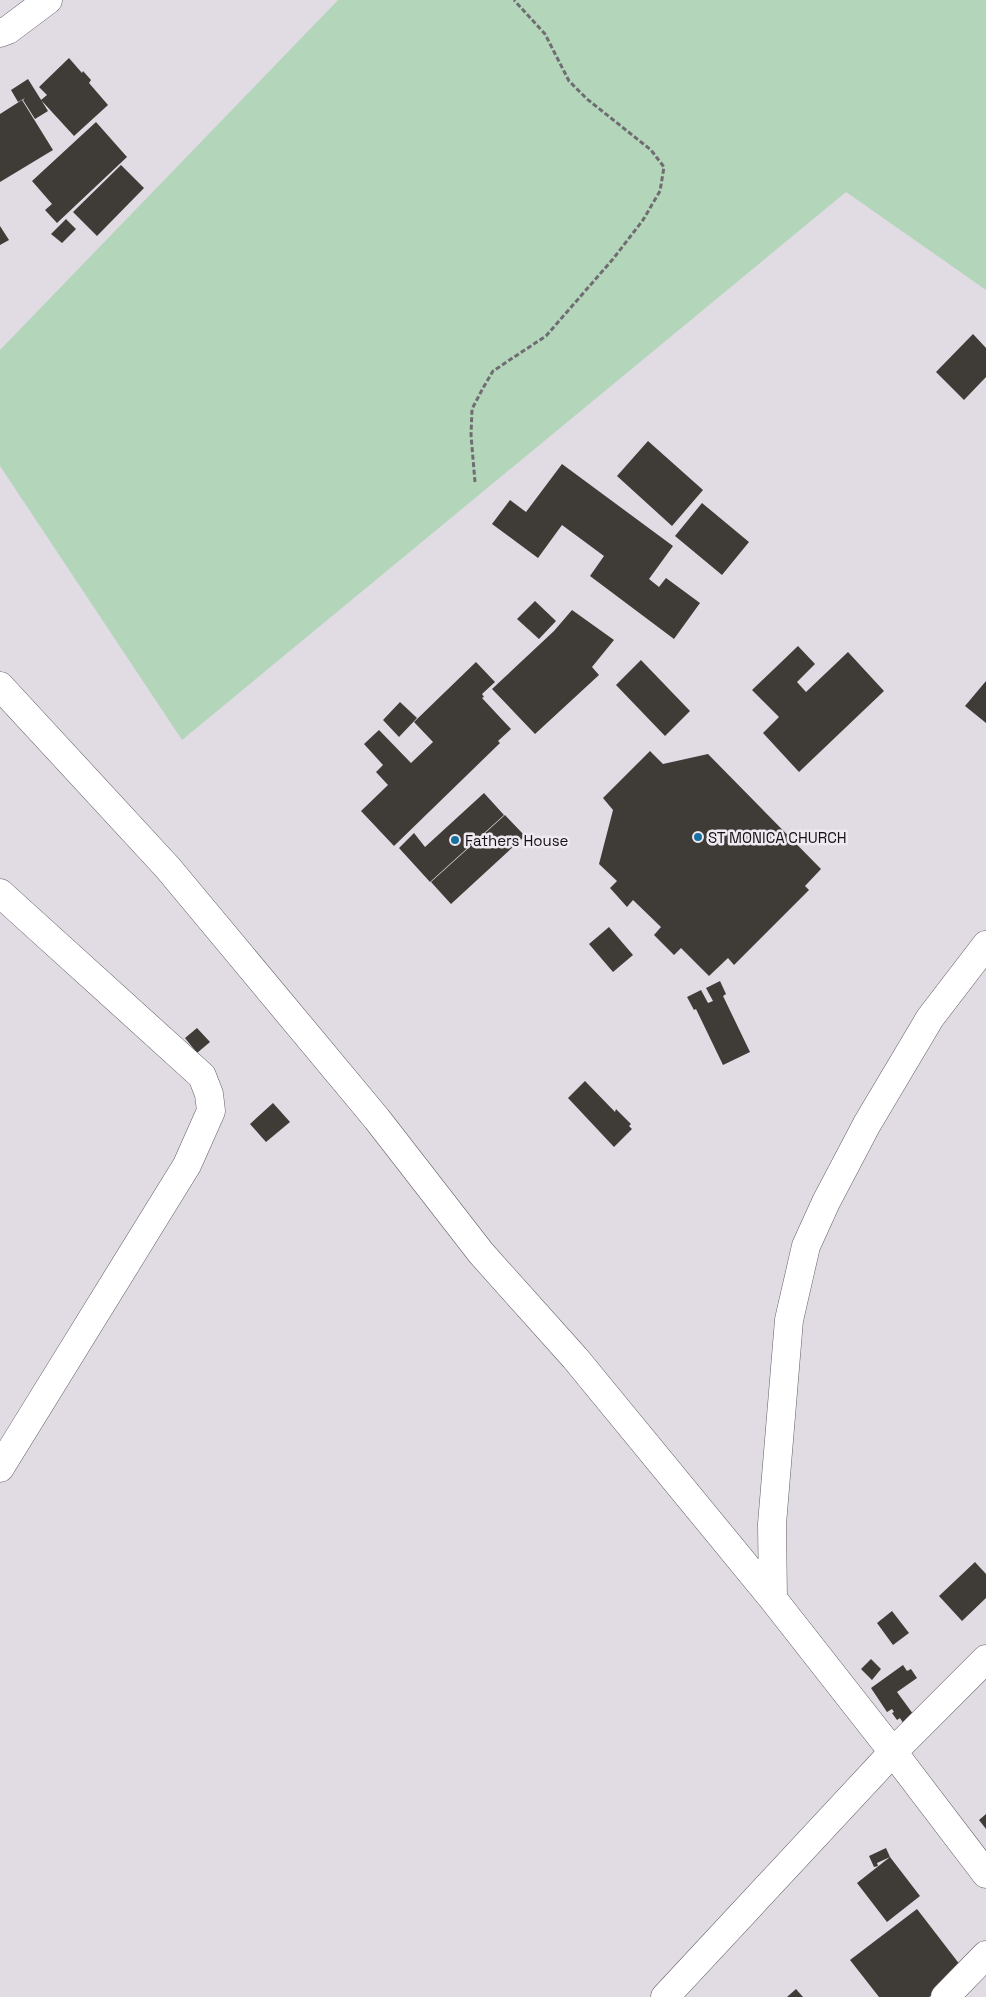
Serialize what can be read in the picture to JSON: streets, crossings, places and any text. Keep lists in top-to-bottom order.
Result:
{
  "places": ["ST MONICA CHURCH", "Fathers House"]
}
